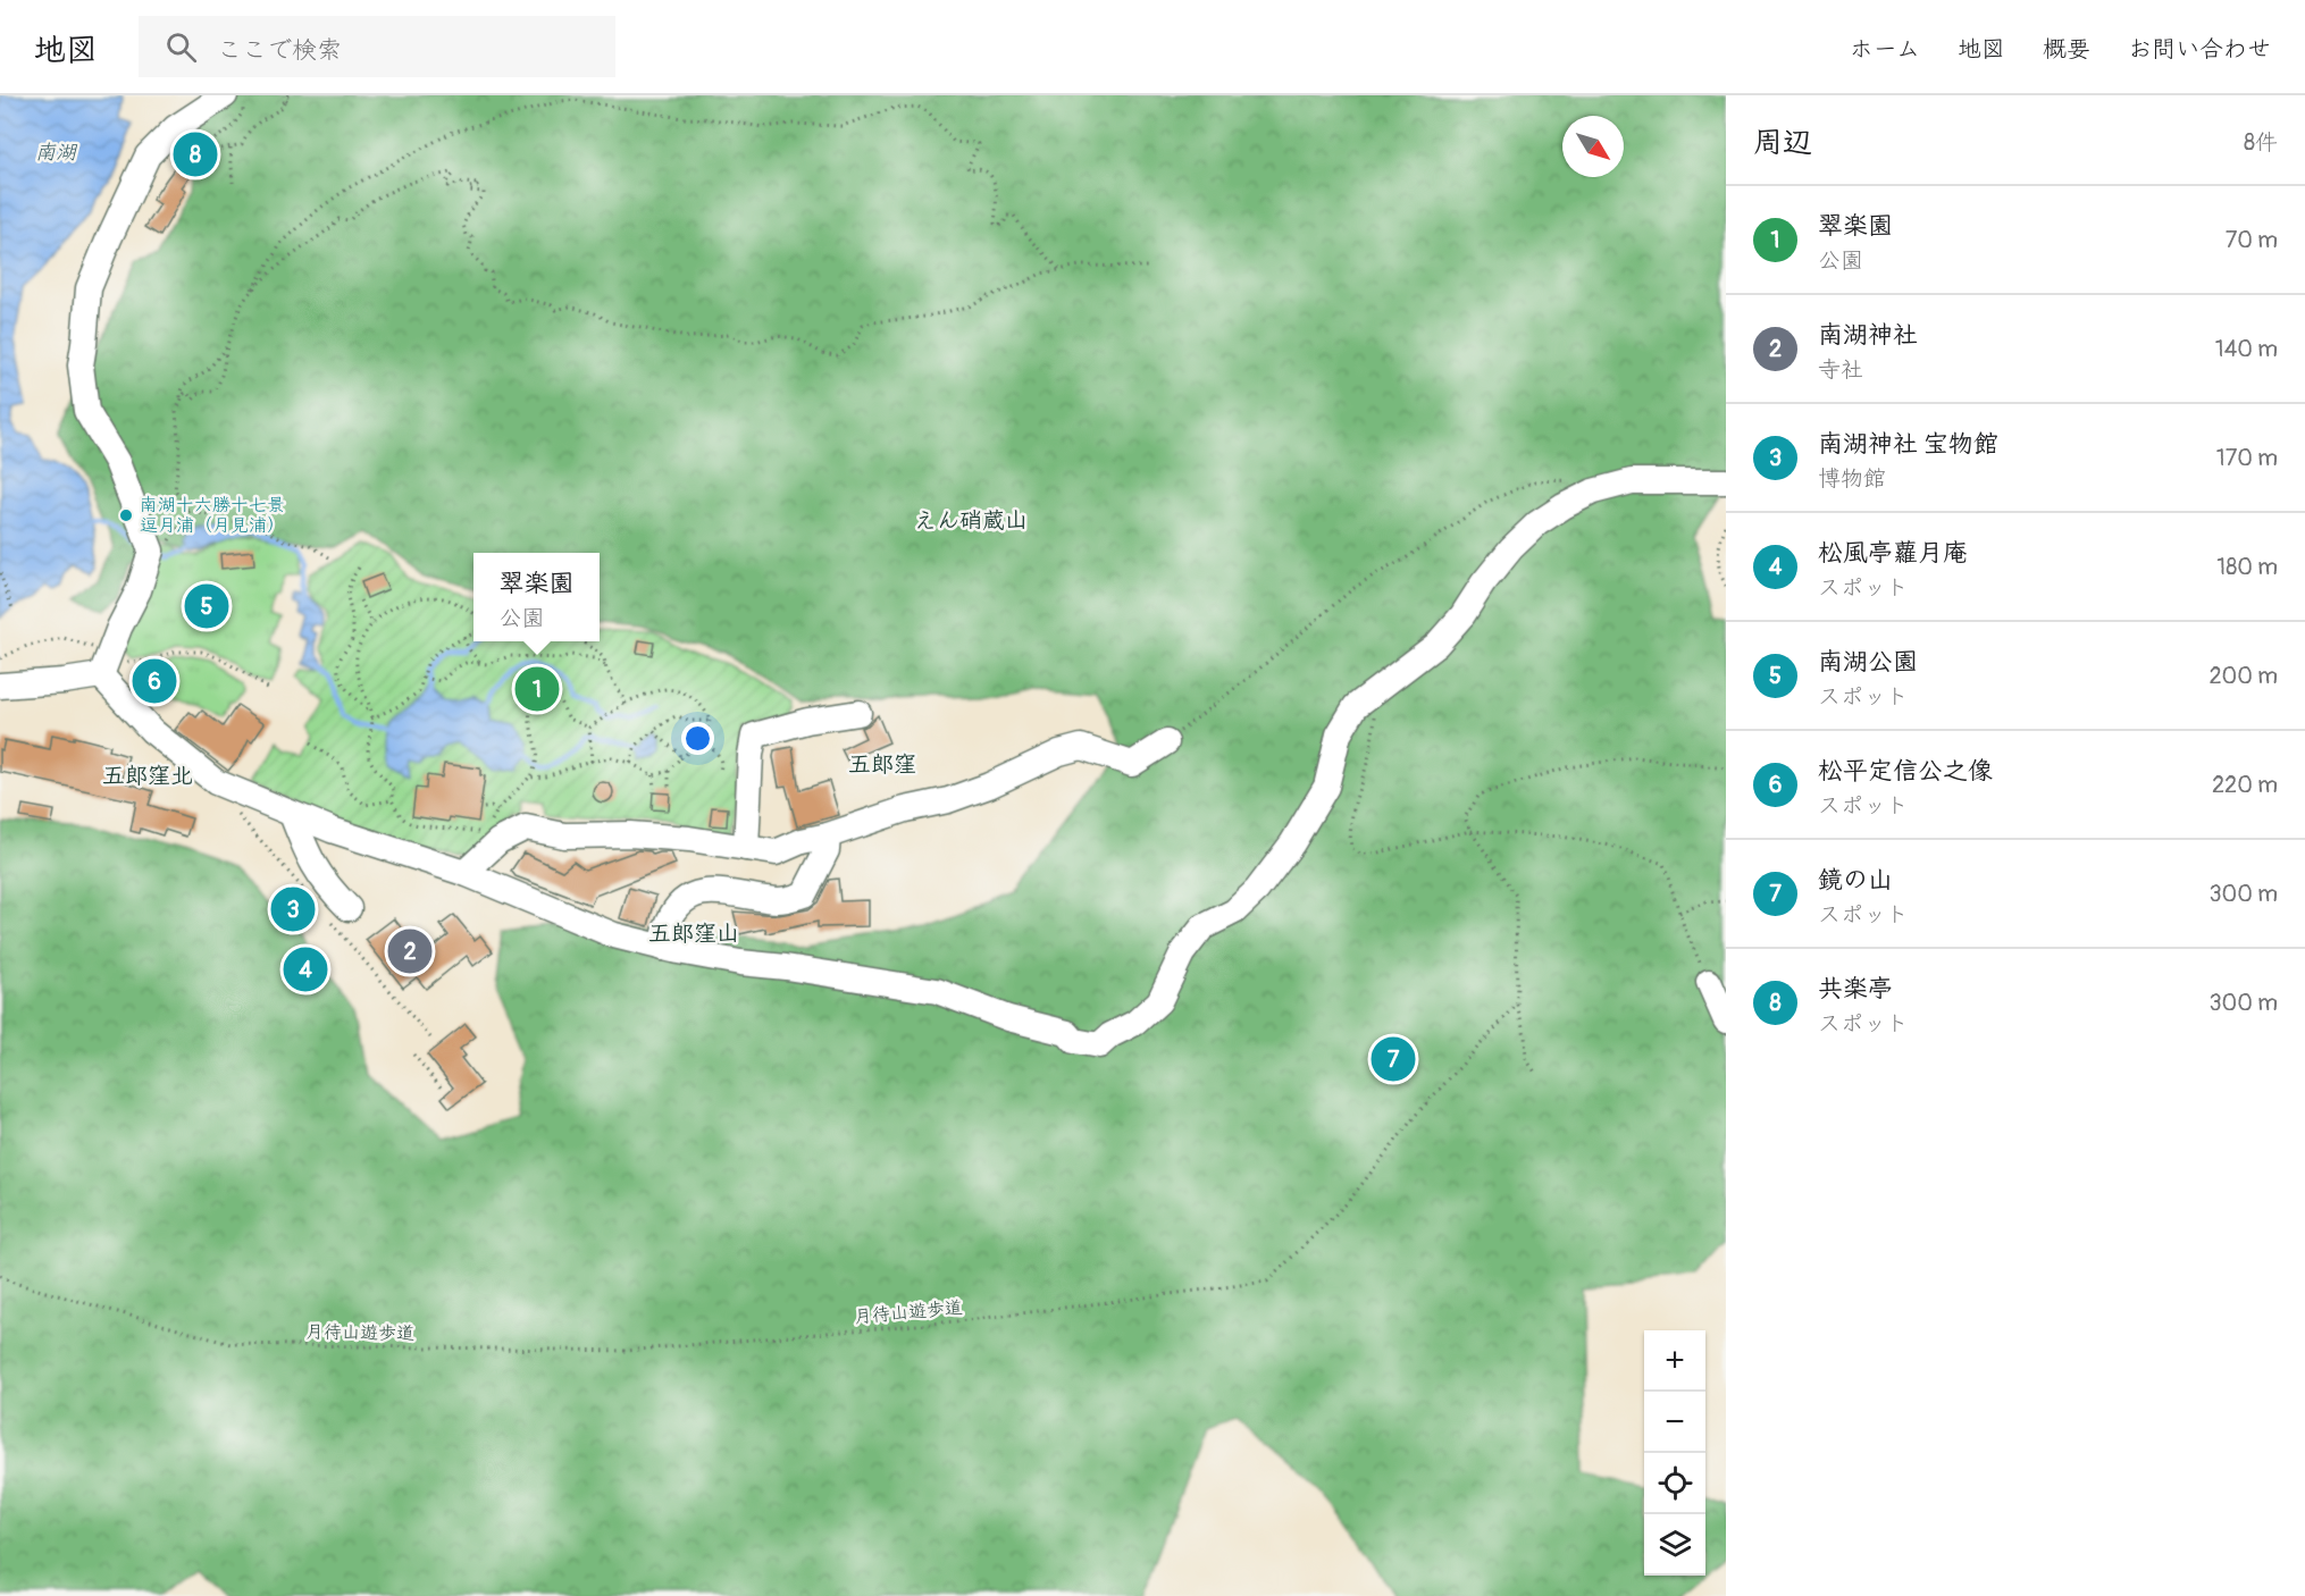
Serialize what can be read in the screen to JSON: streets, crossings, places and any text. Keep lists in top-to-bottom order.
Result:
{
  "streets": {
    "path": ["月待山遊歩道"]
  },
  "districts": [
    "えん硝蔵山",
    "五郎窪",
    "五郎窪北",
    "五郎窪山"
  ],
  "water": ["南湖"],
  "places": ["南湖十六勝十七景 逗月浦（月見浦）"],
  "north": "bottom right",
  "page": {
    "header": "地図",
    "search": "ここで検索",
    "nav": [
      "ホーム",
      "地図",
      "概要",
      "お問い合わせ"
    ],
    "heading": ["周辺", "8件"],
    "pins": [
      "8",
      "5",
      "6",
      "1",
      "3",
      "2",
      "4",
      "7"
    ],
    "list": [
      {
        "mark": "1",
        "name": "翠楽園",
        "note": "公園",
        "value": "70 m"
      },
      {
        "mark": "2",
        "name": "南湖神社",
        "note": "寺社",
        "value": "140 m"
      },
      {
        "mark": "3",
        "name": "南湖神社 宝物館",
        "note": "博物館",
        "value": "170 m"
      },
      {
        "mark": "4",
        "name": "松風亭蘿月庵",
        "note": "スポット",
        "value": "180 m"
      },
      {
        "mark": "5",
        "name": "南湖公園",
        "note": "スポット",
        "value": "200 m"
      },
      {
        "mark": "6",
        "name": "松平定信公之像",
        "note": "スポット",
        "value": "220 m"
      },
      {
        "mark": "7",
        "name": "鏡の山",
        "note": "スポット",
        "value": "300 m"
      },
      {
        "mark": "8",
        "name": "共楽亭",
        "note": "スポット",
        "value": "300 m"
      }
    ],
    "popup": ["翠楽園", "公園"],
    "map_buttons": ["+", "−"]
  }
}
